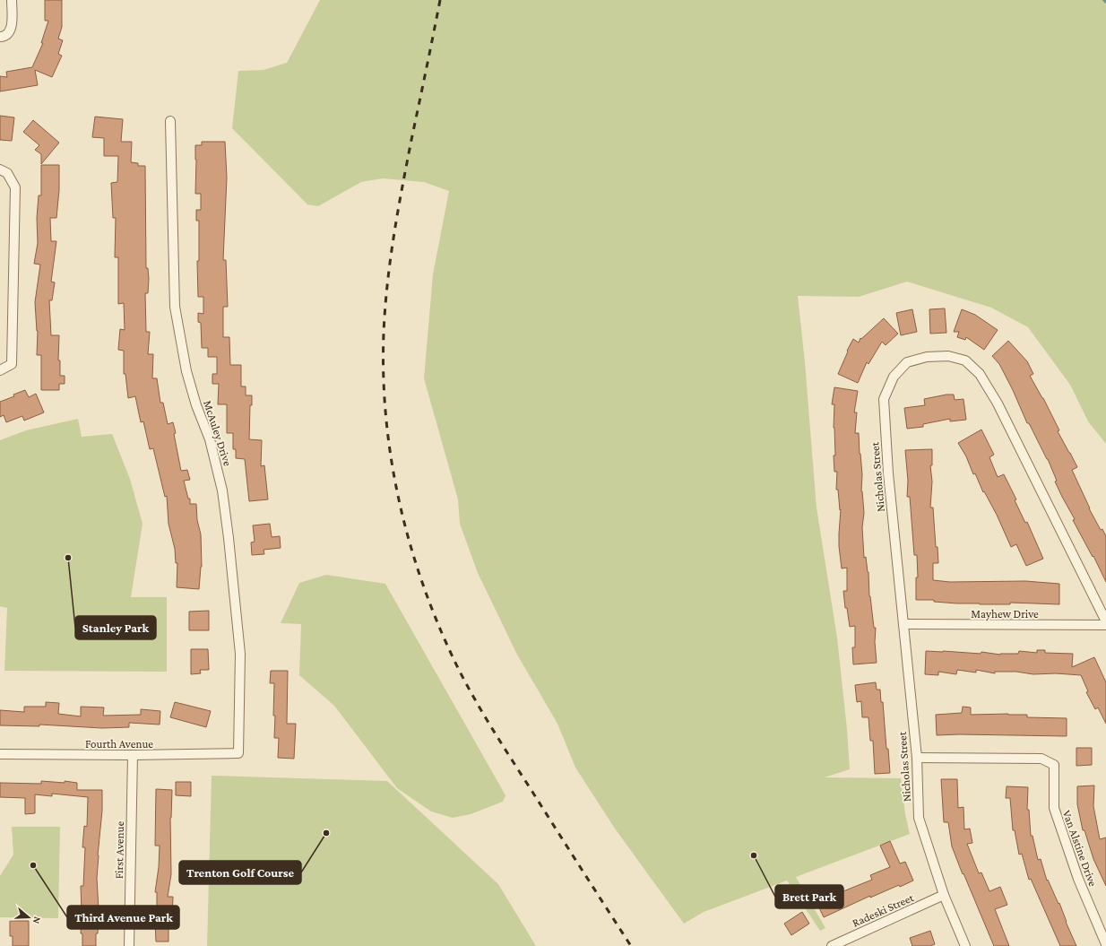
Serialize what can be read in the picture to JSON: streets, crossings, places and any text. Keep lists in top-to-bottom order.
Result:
{
  "streets": {
    "street": [
      "McAuley Drive",
      "Nicholas Street",
      "Mayhew Drive",
      "Fourth Avenue",
      "Van Alstine Drive",
      "First Avenue",
      "Radeski Street"
    ]
  },
  "crossings": [
    ["McAuley Drive", "Fourth Avenue"],
    ["Nicholas Street", "Mayhew Drive"],
    ["Nicholas Street", "Van Alstine Drive"],
    ["Nicholas Street", "Radeski Street"],
    ["Fourth Avenue", "First Avenue"]
  ],
  "places": [
    "Stanley Park",
    "Trenton Golf Course",
    "Brett Park",
    "Third Avenue Park"
  ],
  "north": "right"
}
